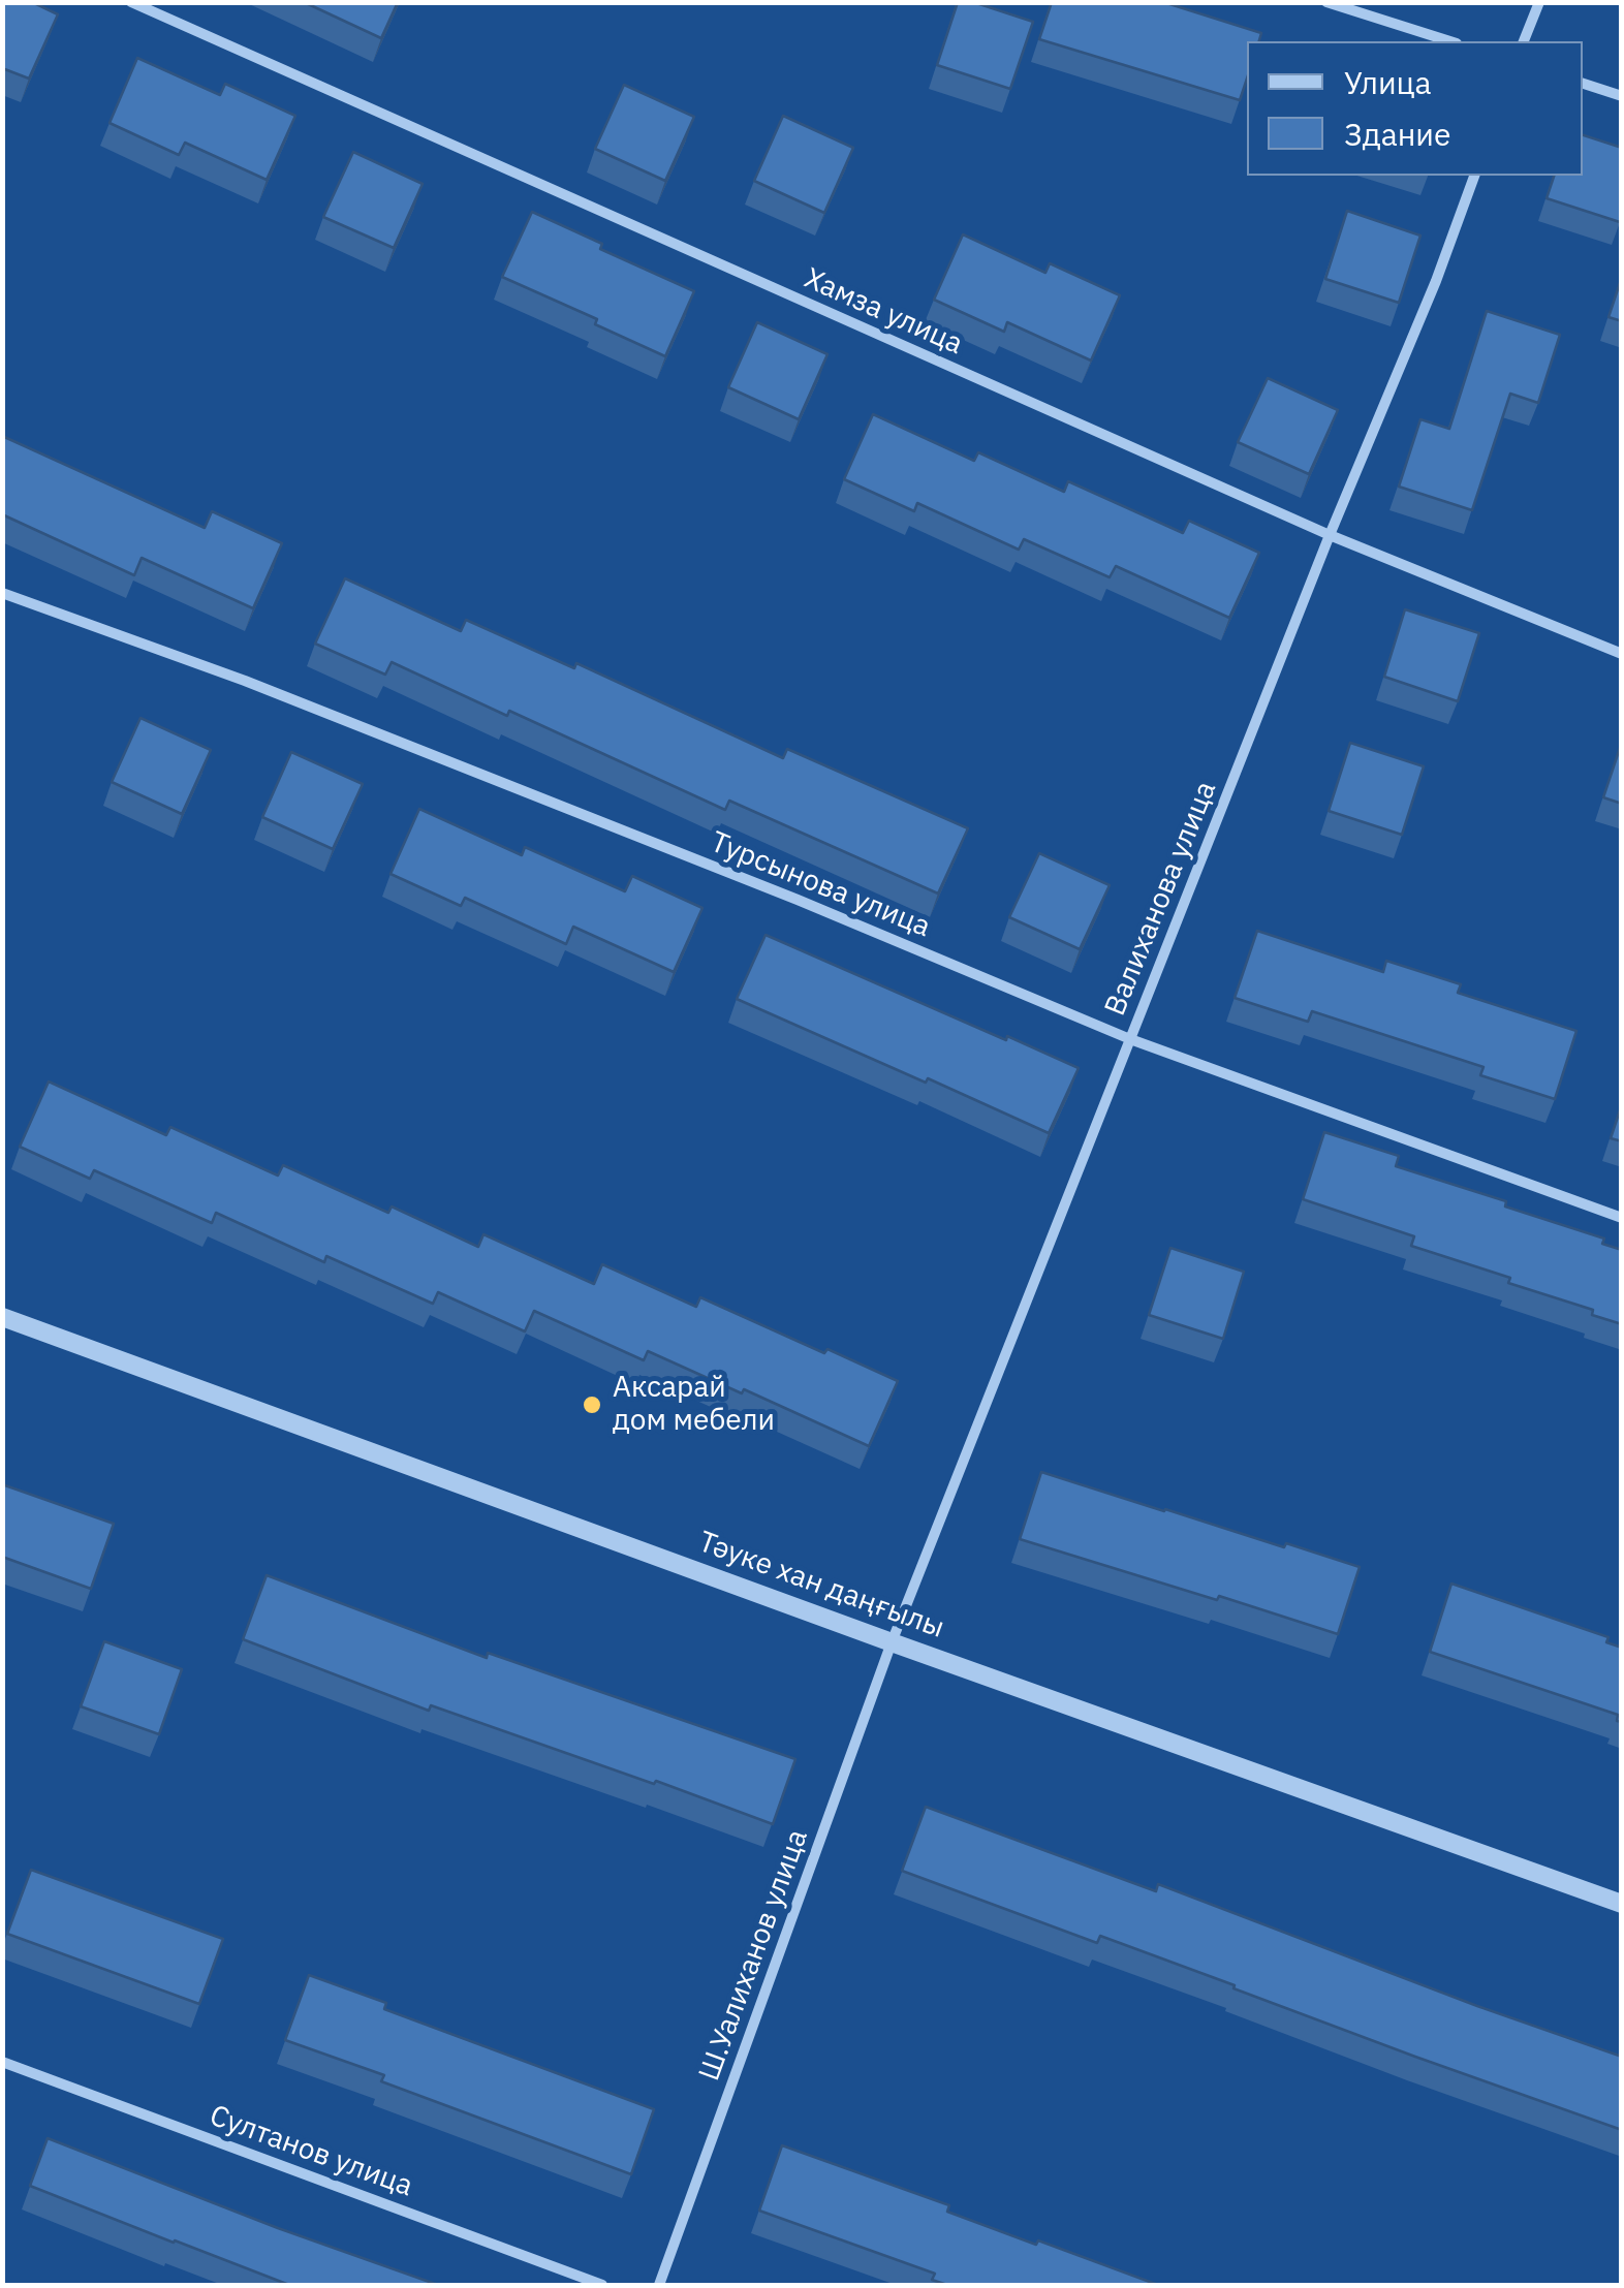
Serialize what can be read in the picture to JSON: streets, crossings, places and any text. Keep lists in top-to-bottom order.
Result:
{
  "streets": {
    "street": [
      "Хамза улица",
      "Турсынова улица",
      "Валиханова улица",
      "Тәуке хан даңғылы",
      "Ш.Уалиханов улица",
      "Султанов улица"
    ]
  },
  "crossings": [
    ["Хамза улица", "Валиханова улица"],
    ["Турсынова улица", "Валиханова улица"],
    ["Валиханова улица", "Тәуке хан даңғылы"],
    ["Валиханова улица", "Ш.Уалиханов улица"],
    ["Тәуке хан даңғылы", "Ш.Уалиханов улица"]
  ],
  "places": ["Аксарай дом мебели"],
  "legend": ["Улица", "Здание"]
}
